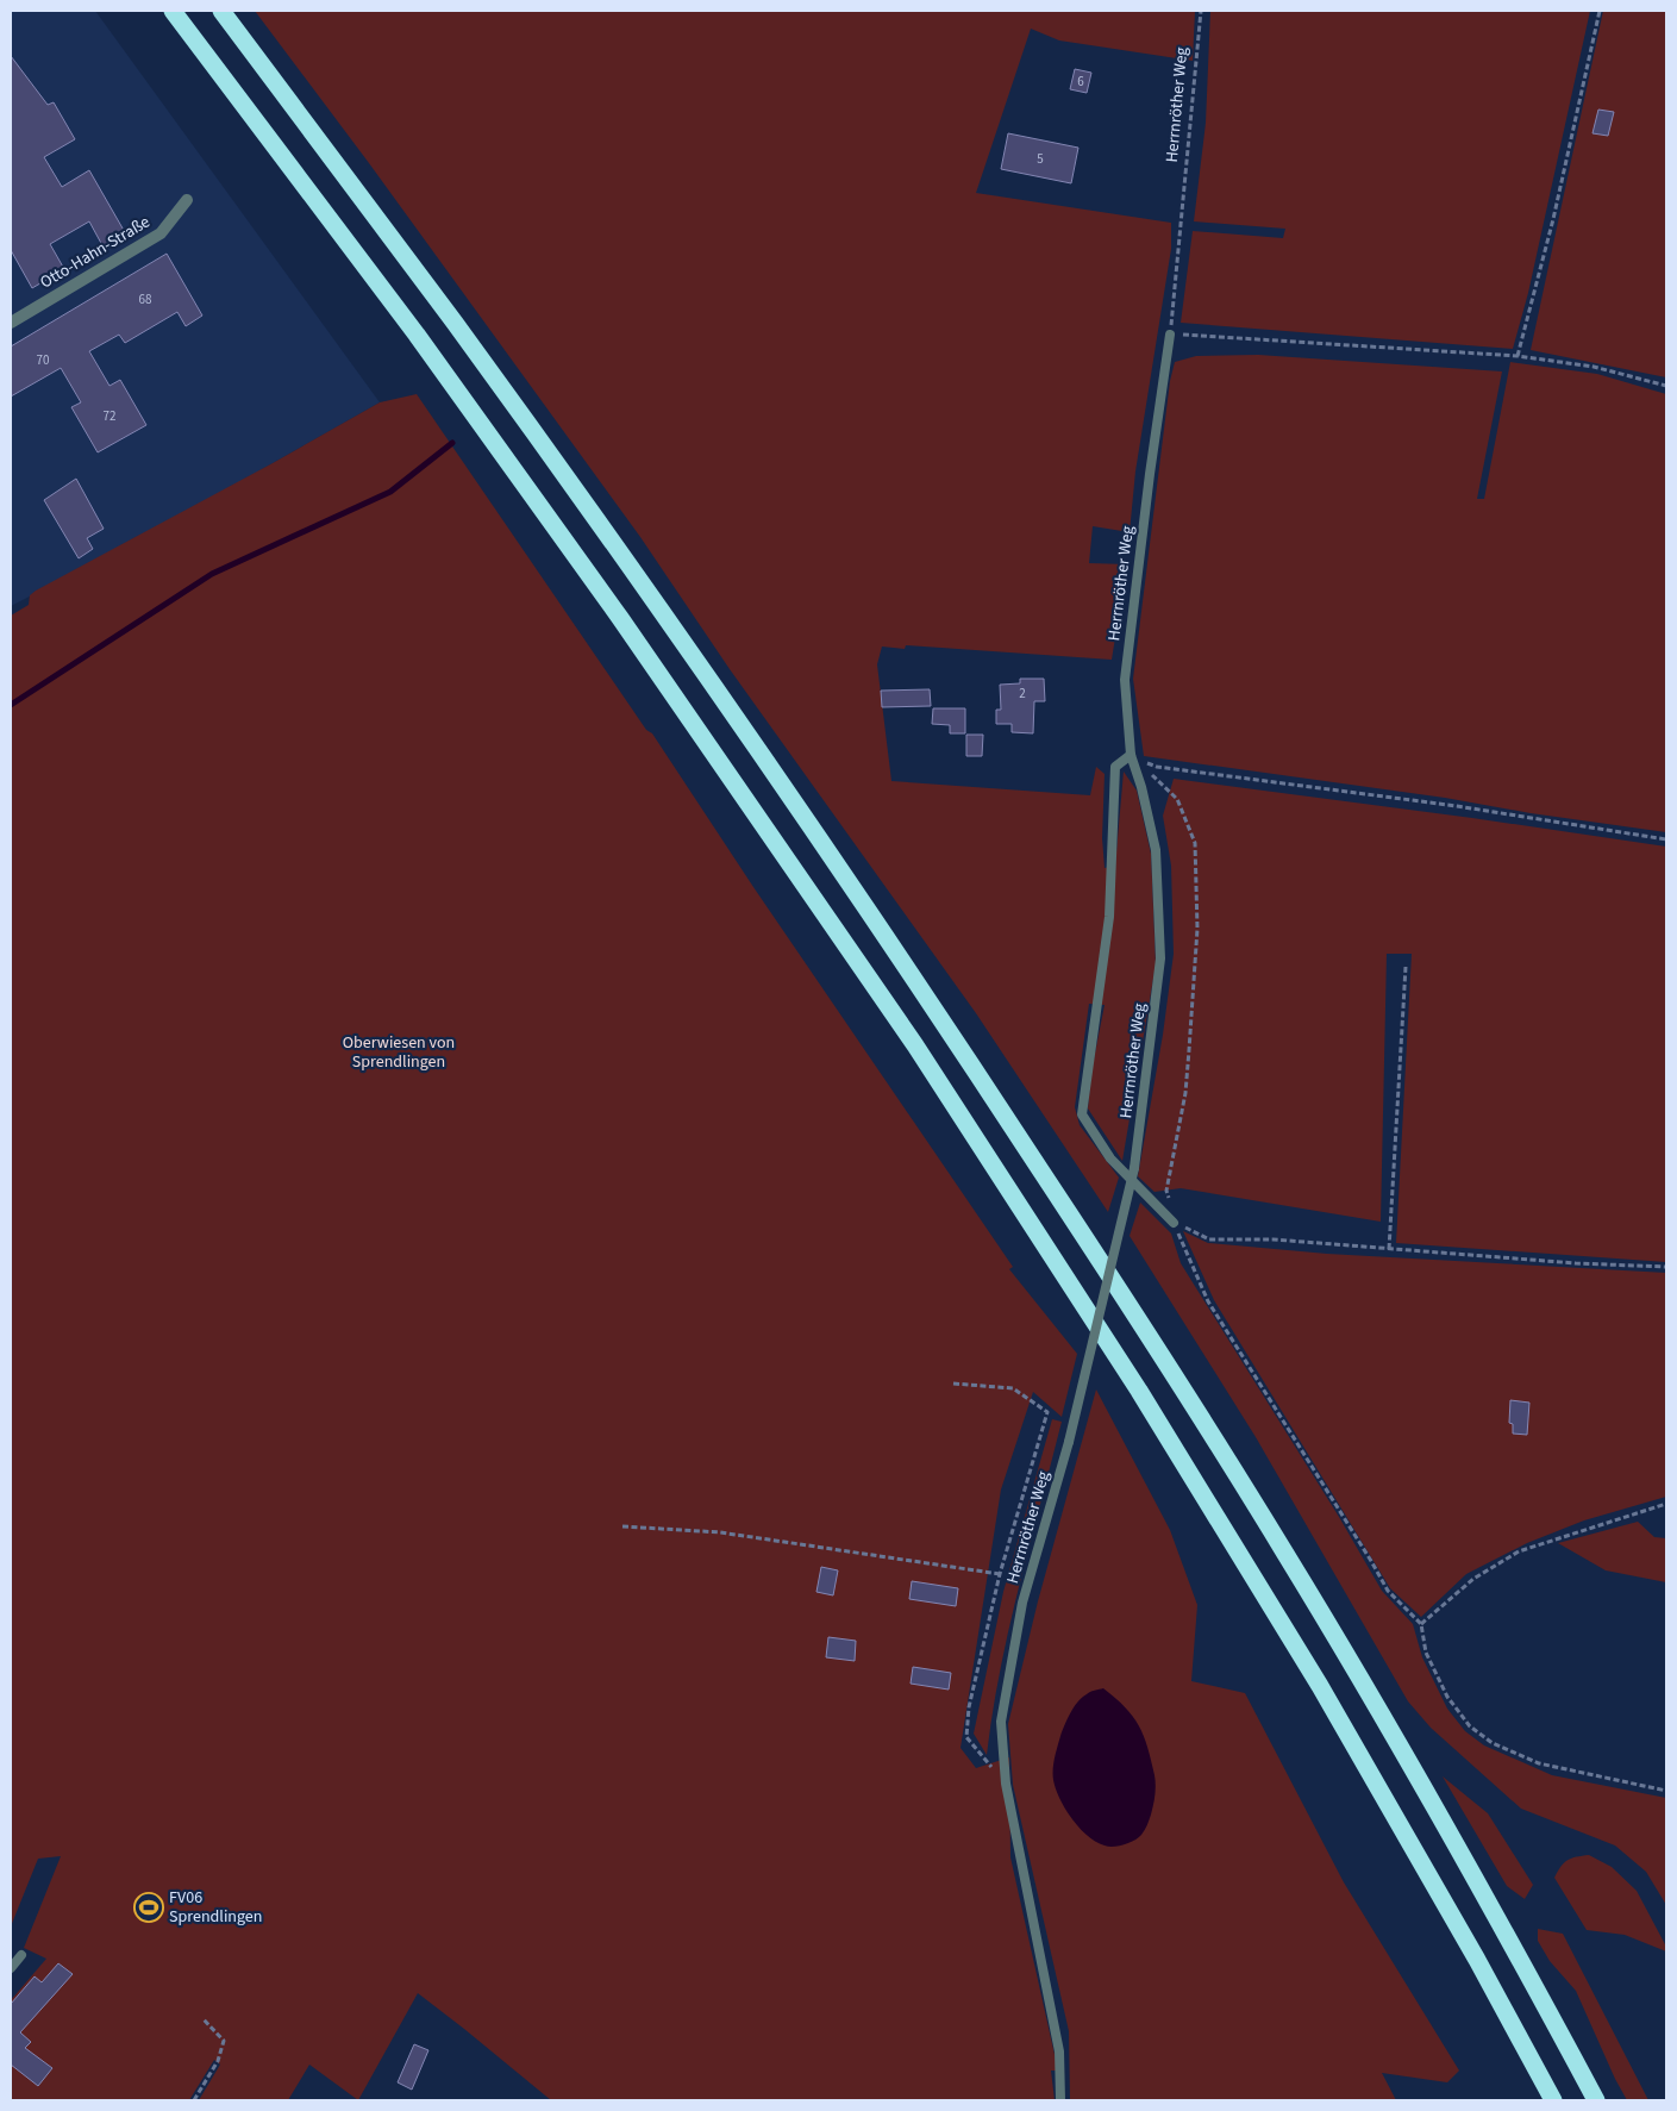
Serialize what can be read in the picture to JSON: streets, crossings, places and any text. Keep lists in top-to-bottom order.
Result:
{
  "streets": {
    "street": ["Otto-Hahn-Straße"],
    "lane": ["Herrnröther Weg"]
  },
  "parks": ["Oberwiesen von Sprendlingen"],
  "places": {
    "sports": ["FV06 Sprendlingen"]
  },
  "house_numbers": [
    "6",
    "5",
    "68",
    "70",
    "72",
    "2"
  ]
}
